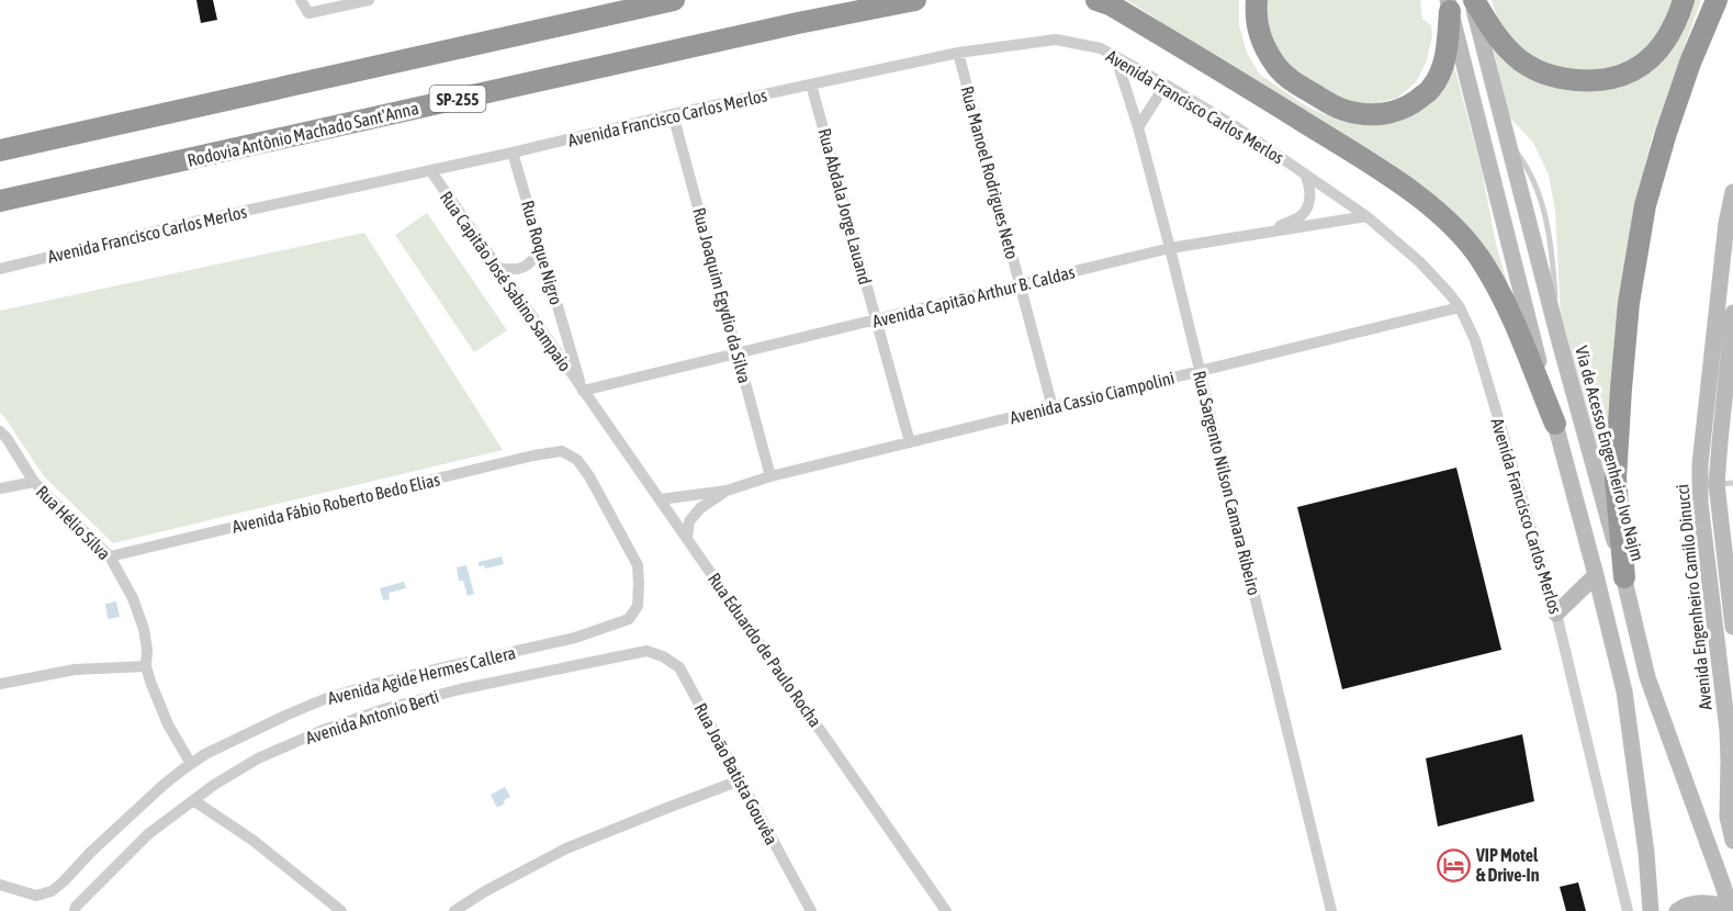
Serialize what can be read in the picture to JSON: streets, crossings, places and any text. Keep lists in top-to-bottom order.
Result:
{
  "streets": {
    "highway": ["SP-255", "Rodovia Antônio Machado Sant'Anna"],
    "main road": ["Via de Acesso Engenheiro Ivo Najm", "Avenida Engenheiro Camilo Dinucci"],
    "street": [
      "Avenida Francisco Carlos Merlos",
      "Rua Manoel Rodrigues Neto",
      "Rua Abdala Jorge Lauand",
      "Rua Roque Nigro",
      "Rua Capitão José Sabino Sampaio",
      "Rua Joaquim Egydio da Silva",
      "Avenida Capitão Arthur B. Caldas",
      "Avenida Cassio Ciampolini",
      "Rua Sargento Nilson Camara Ribeiro",
      "Avenida Fábio Roberto Bedo Elias",
      "Rua Hélio Silva",
      "Rua Eduardo de Paulo Rocha",
      "Avenida Agide Hermes Callera",
      "Avenida Antonio Berti",
      "Rua João Batista Gouvêa"
    ]
  },
  "crossings": [
    ["Avenida Francisco Carlos Merlos", "Rua Manoel Rodrigues Neto"],
    ["Avenida Francisco Carlos Merlos", "Rua Abdala Jorge Lauand"],
    ["Avenida Francisco Carlos Merlos", "Rua Roque Nigro"],
    ["Avenida Francisco Carlos Merlos", "Rua Capitão José Sabino Sampaio"],
    ["Avenida Francisco Carlos Merlos", "Rua Joaquim Egydio da Silva"],
    ["Avenida Francisco Carlos Merlos", "Avenida Capitão Arthur B. Caldas"],
    ["Avenida Francisco Carlos Merlos", "Avenida Cassio Ciampolini"],
    ["Avenida Francisco Carlos Merlos", "Rua Sargento Nilson Camara Ribeiro"],
    ["Rua Manoel Rodrigues Neto", "Avenida Capitão Arthur B. Caldas"],
    ["Rua Manoel Rodrigues Neto", "Avenida Cassio Ciampolini"],
    ["Rua Abdala Jorge Lauand", "Avenida Capitão Arthur B. Caldas"],
    ["Rua Abdala Jorge Lauand", "Avenida Cassio Ciampolini"],
    ["Rua Roque Nigro", "Rua Capitão José Sabino Sampaio"],
    ["Rua Roque Nigro", "Avenida Capitão Arthur B. Caldas"],
    ["Rua Roque Nigro", "Rua Eduardo de Paulo Rocha"],
    ["Rua Capitão José Sabino Sampaio", "Avenida Capitão Arthur B. Caldas"],
    ["Rua Capitão José Sabino Sampaio", "Rua Eduardo de Paulo Rocha"],
    ["Rua Joaquim Egydio da Silva", "Avenida Capitão Arthur B. Caldas"],
    ["Rua Joaquim Egydio da Silva", "Avenida Cassio Ciampolini"],
    ["Avenida Capitão Arthur B. Caldas", "Rua Sargento Nilson Camara Ribeiro"],
    ["Avenida Capitão Arthur B. Caldas", "Rua Eduardo de Paulo Rocha"],
    ["Avenida Cassio Ciampolini", "Rua Sargento Nilson Camara Ribeiro"],
    ["Avenida Fábio Roberto Bedo Elias", "Rua Hélio Silva"],
    ["Avenida Fábio Roberto Bedo Elias", "Avenida Agide Hermes Callera"],
    ["Rua Hélio Silva", "Avenida Agide Hermes Callera"],
    ["Avenida Antonio Berti", "Rua João Batista Gouvêa"]
  ],
  "places": {
    "hotel": ["VIP Motel & Drive-In"]
  }
}
